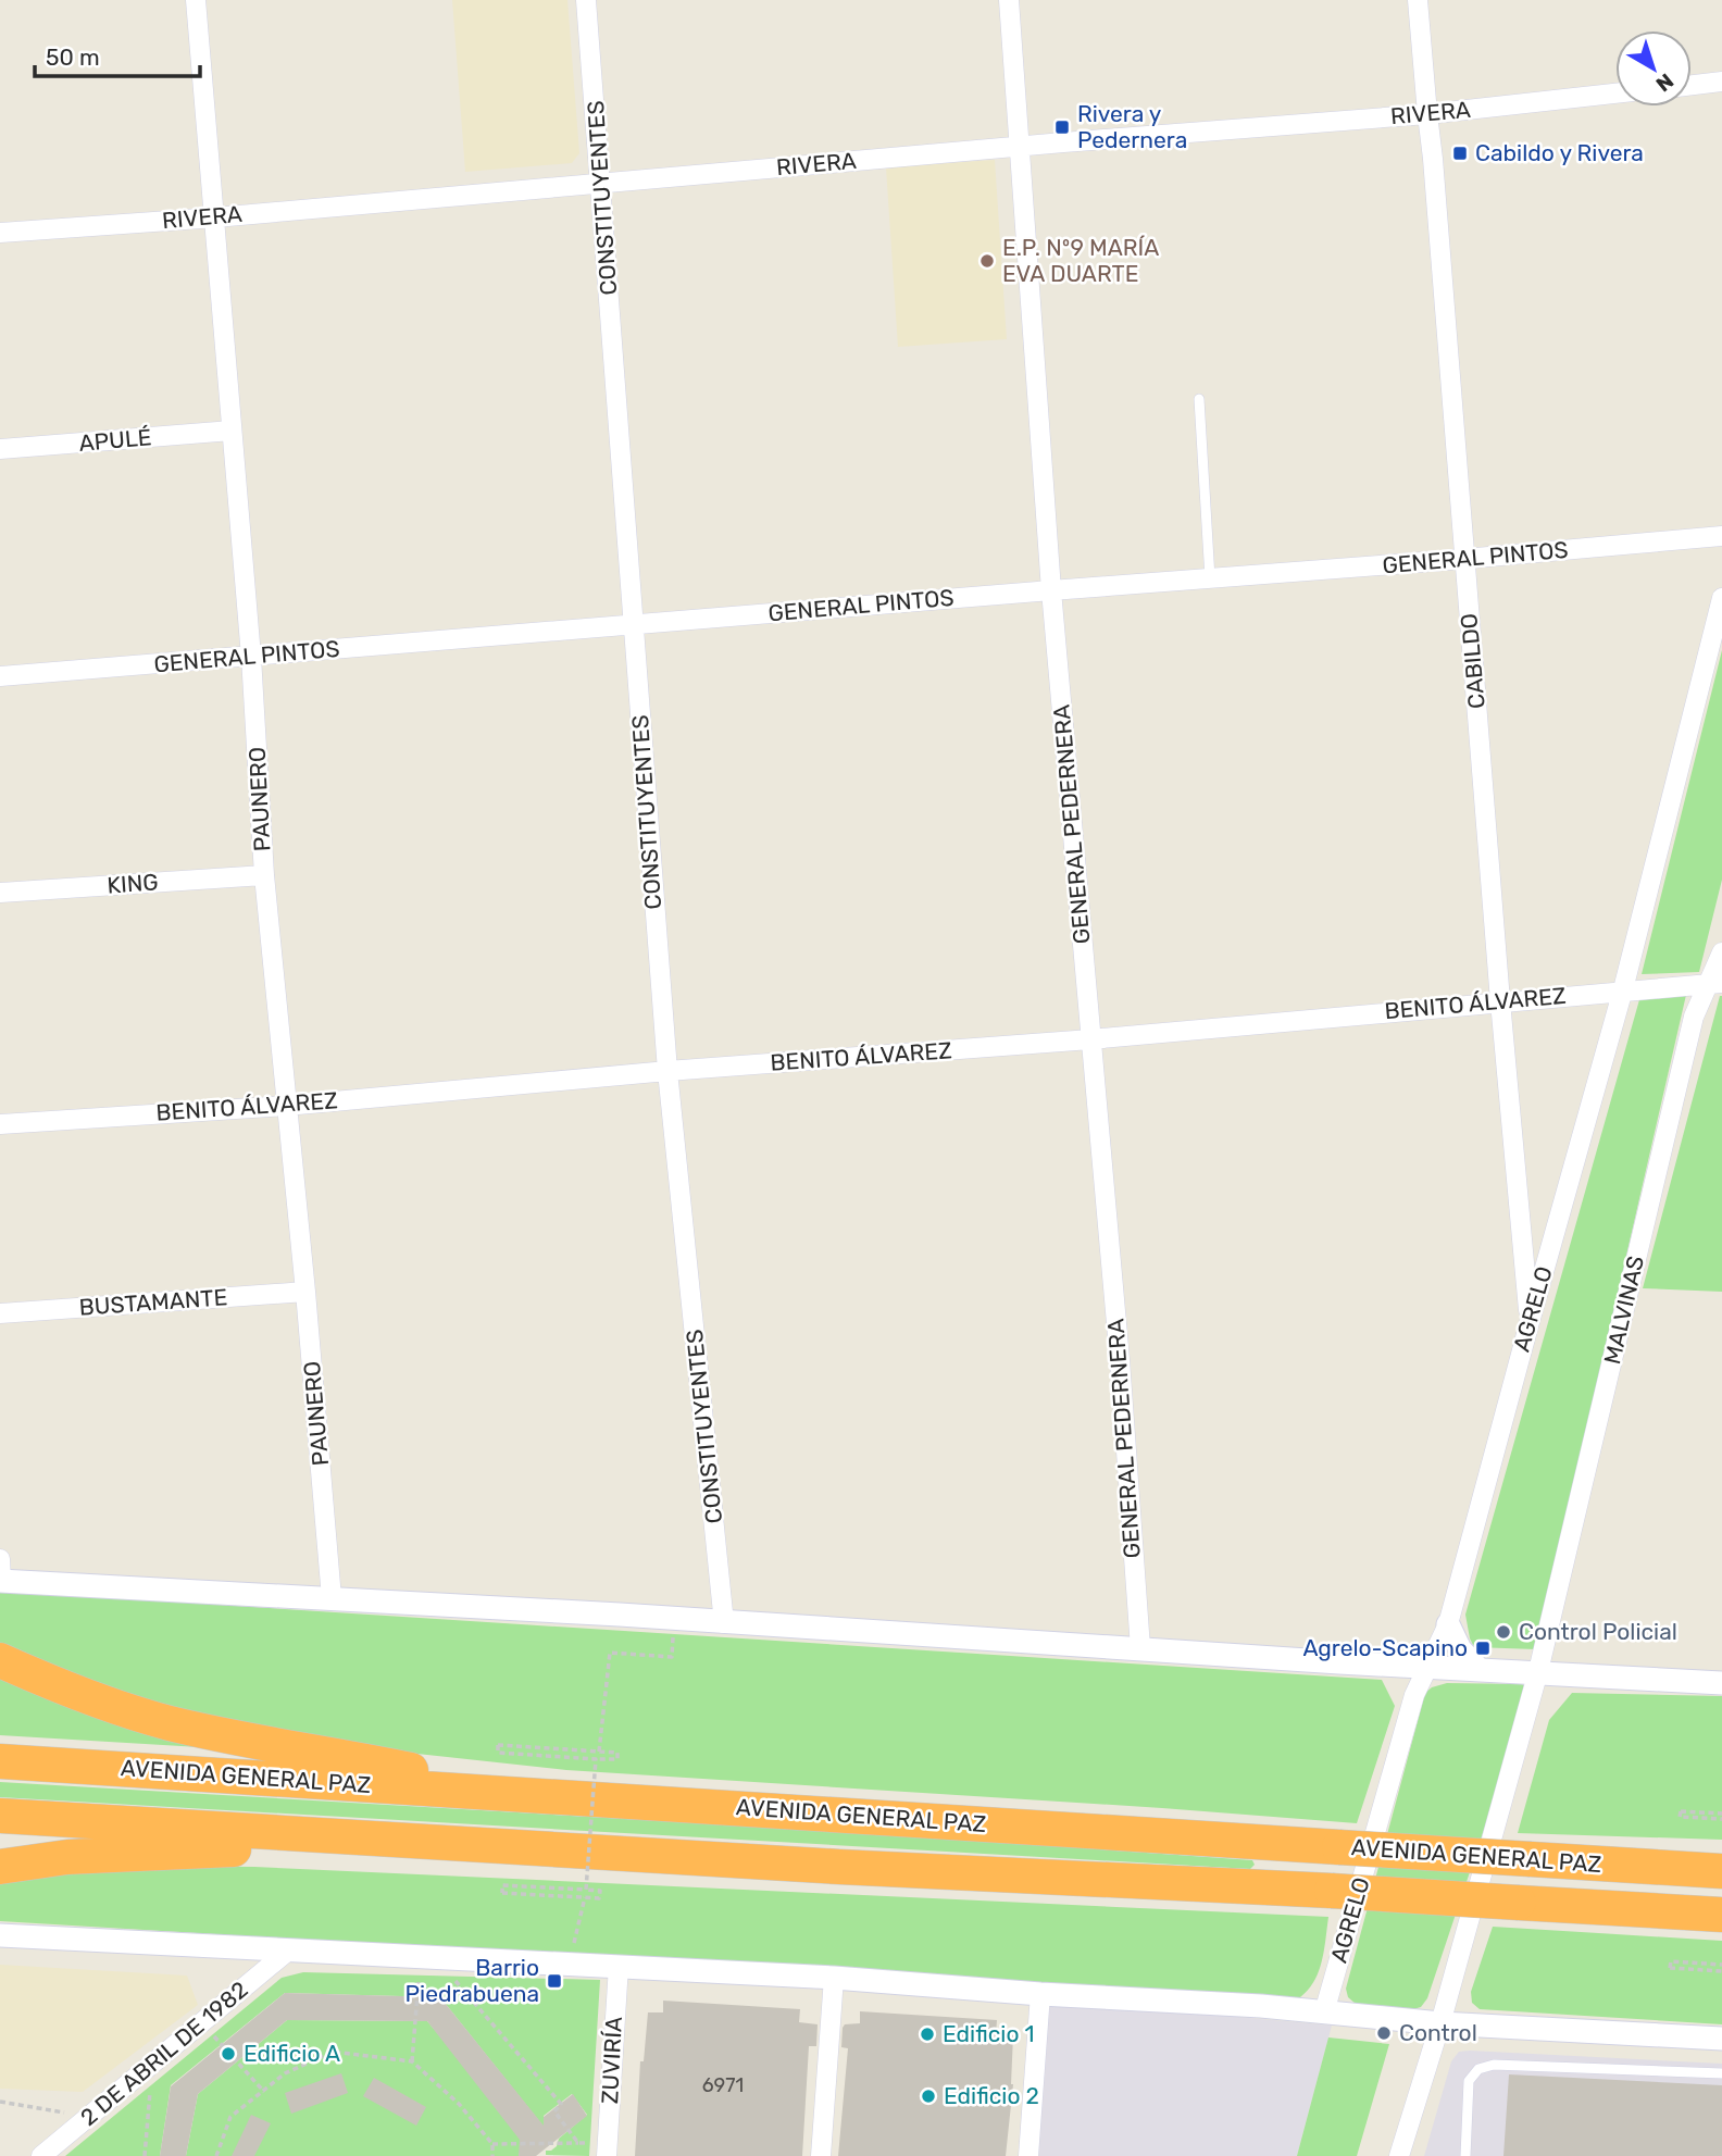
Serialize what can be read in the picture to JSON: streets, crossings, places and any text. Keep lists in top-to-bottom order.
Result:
{
  "streets": {
    "highway": ["AVENIDA GENERAL PAZ"],
    "street": [
      "RIVERA",
      "CONSTITUYENTES",
      "APULÉ",
      "GENERAL PINTOS",
      "CABILDO",
      "PAUNERO",
      "GENERAL PEDERNERA",
      "KING",
      "BENITO ÁLVAREZ",
      "BUSTAMANTE",
      "AGRELO",
      "MALVINAS",
      "2 DE ABRIL DE 1982",
      "ZUVIRÍA"
    ]
  },
  "crossings": [
    ["RIVERA", "CONSTITUYENTES"],
    ["RIVERA", "CABILDO"],
    ["RIVERA", "PAUNERO"],
    ["RIVERA", "GENERAL PEDERNERA"],
    ["CONSTITUYENTES", "GENERAL PINTOS"],
    ["CONSTITUYENTES", "BENITO ÁLVAREZ"],
    ["APULÉ", "PAUNERO"],
    ["GENERAL PINTOS", "CABILDO"],
    ["GENERAL PINTOS", "PAUNERO"],
    ["GENERAL PINTOS", "GENERAL PEDERNERA"],
    ["CABILDO", "BENITO ÁLVAREZ"],
    ["CABILDO", "AGRELO"],
    ["PAUNERO", "KING"],
    ["PAUNERO", "BENITO ÁLVAREZ"],
    ["PAUNERO", "BUSTAMANTE"],
    ["GENERAL PEDERNERA", "BENITO ÁLVAREZ"],
    ["BENITO ÁLVAREZ", "AGRELO"],
    ["BENITO ÁLVAREZ", "MALVINAS"]
  ],
  "places": {
    "transit": [
      "Rivera y Pedernera",
      "Cabildo y Rivera",
      "Agrelo-Scapino",
      "Barrio Piedrabuena"
    ],
    "other": [
      "E.P. Nº9 MARÍA EVA DUARTE",
      "Control Policial",
      "Control",
      "Edificio 1",
      "Edificio A",
      "Edificio 2"
    ]
  },
  "house_numbers": ["6971"],
  "scale_bar": "50 m",
  "north": "bottom right"
}
